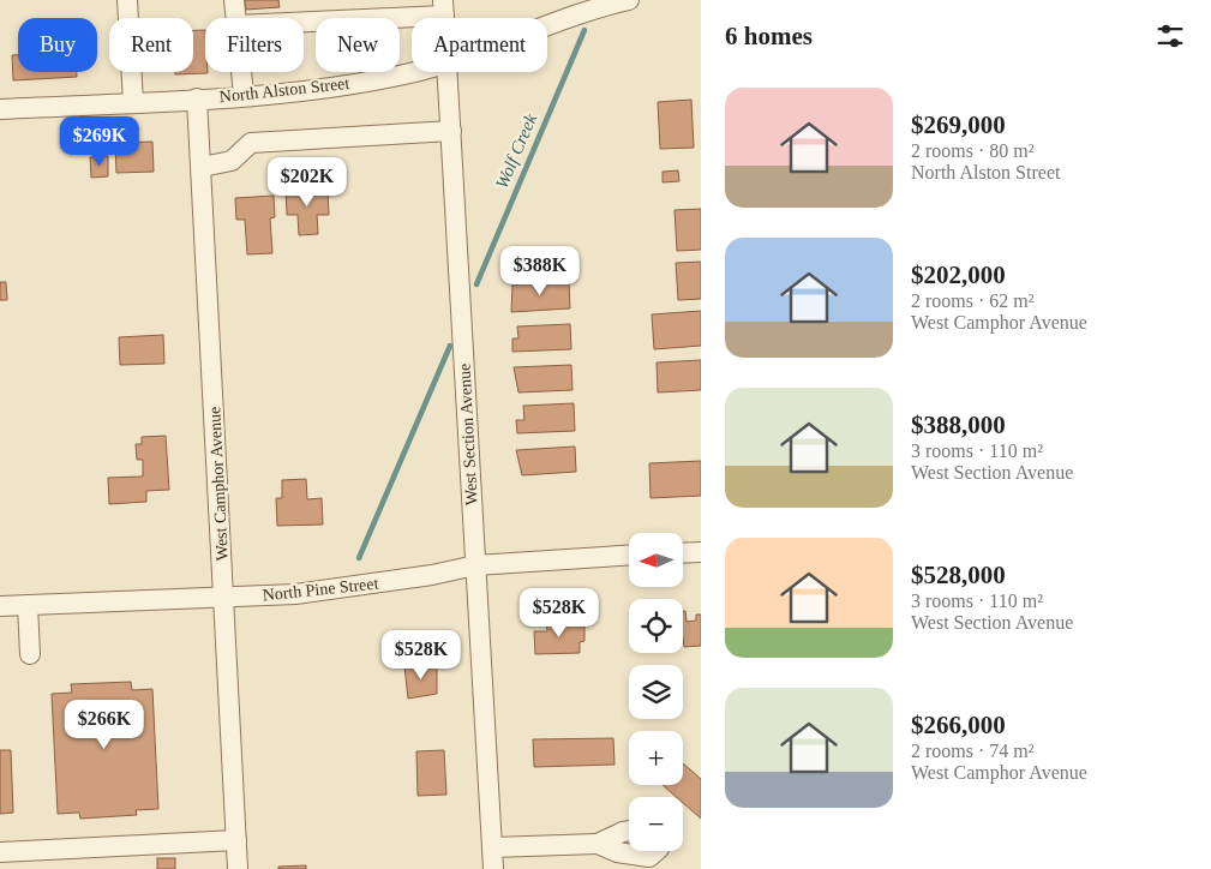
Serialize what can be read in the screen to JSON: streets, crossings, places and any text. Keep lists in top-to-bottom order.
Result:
{
  "streets": {
    "street": [
      "North Alston Street",
      "West Section Avenue",
      "West Camphor Avenue",
      "North Pine Street"
    ]
  },
  "crossings": [
    ["North Alston Street", "West Camphor Avenue"],
    ["West Section Avenue", "North Pine Street"],
    ["West Camphor Avenue", "North Pine Street"]
  ],
  "water": ["Wolf Creek"],
  "north": "left",
  "page": {
    "heading": "6 homes",
    "chip": [
      "Buy",
      "Rent",
      "Filters",
      "New",
      "Apartment"
    ],
    "list": [
      {
        "name": "$269,000",
        "note": "2 rooms · 80 m² · North Alston Street"
      },
      {
        "name": "$202,000",
        "note": "2 rooms · 62 m² · West Camphor Avenue"
      },
      {
        "name": "$388,000",
        "note": "3 rooms · 110 m² · West Section Avenue"
      },
      {
        "name": "$528,000",
        "note": "3 rooms · 110 m² · West Section Avenue"
      },
      {
        "name": "$266,000",
        "note": "2 rooms · 74 m² · West Camphor Avenue"
      }
    ],
    "price": [
      "$269K",
      "$202K",
      "$388K",
      "$528K",
      "$528K",
      "$266K"
    ],
    "map_buttons": ["+", "−"]
  }
}
